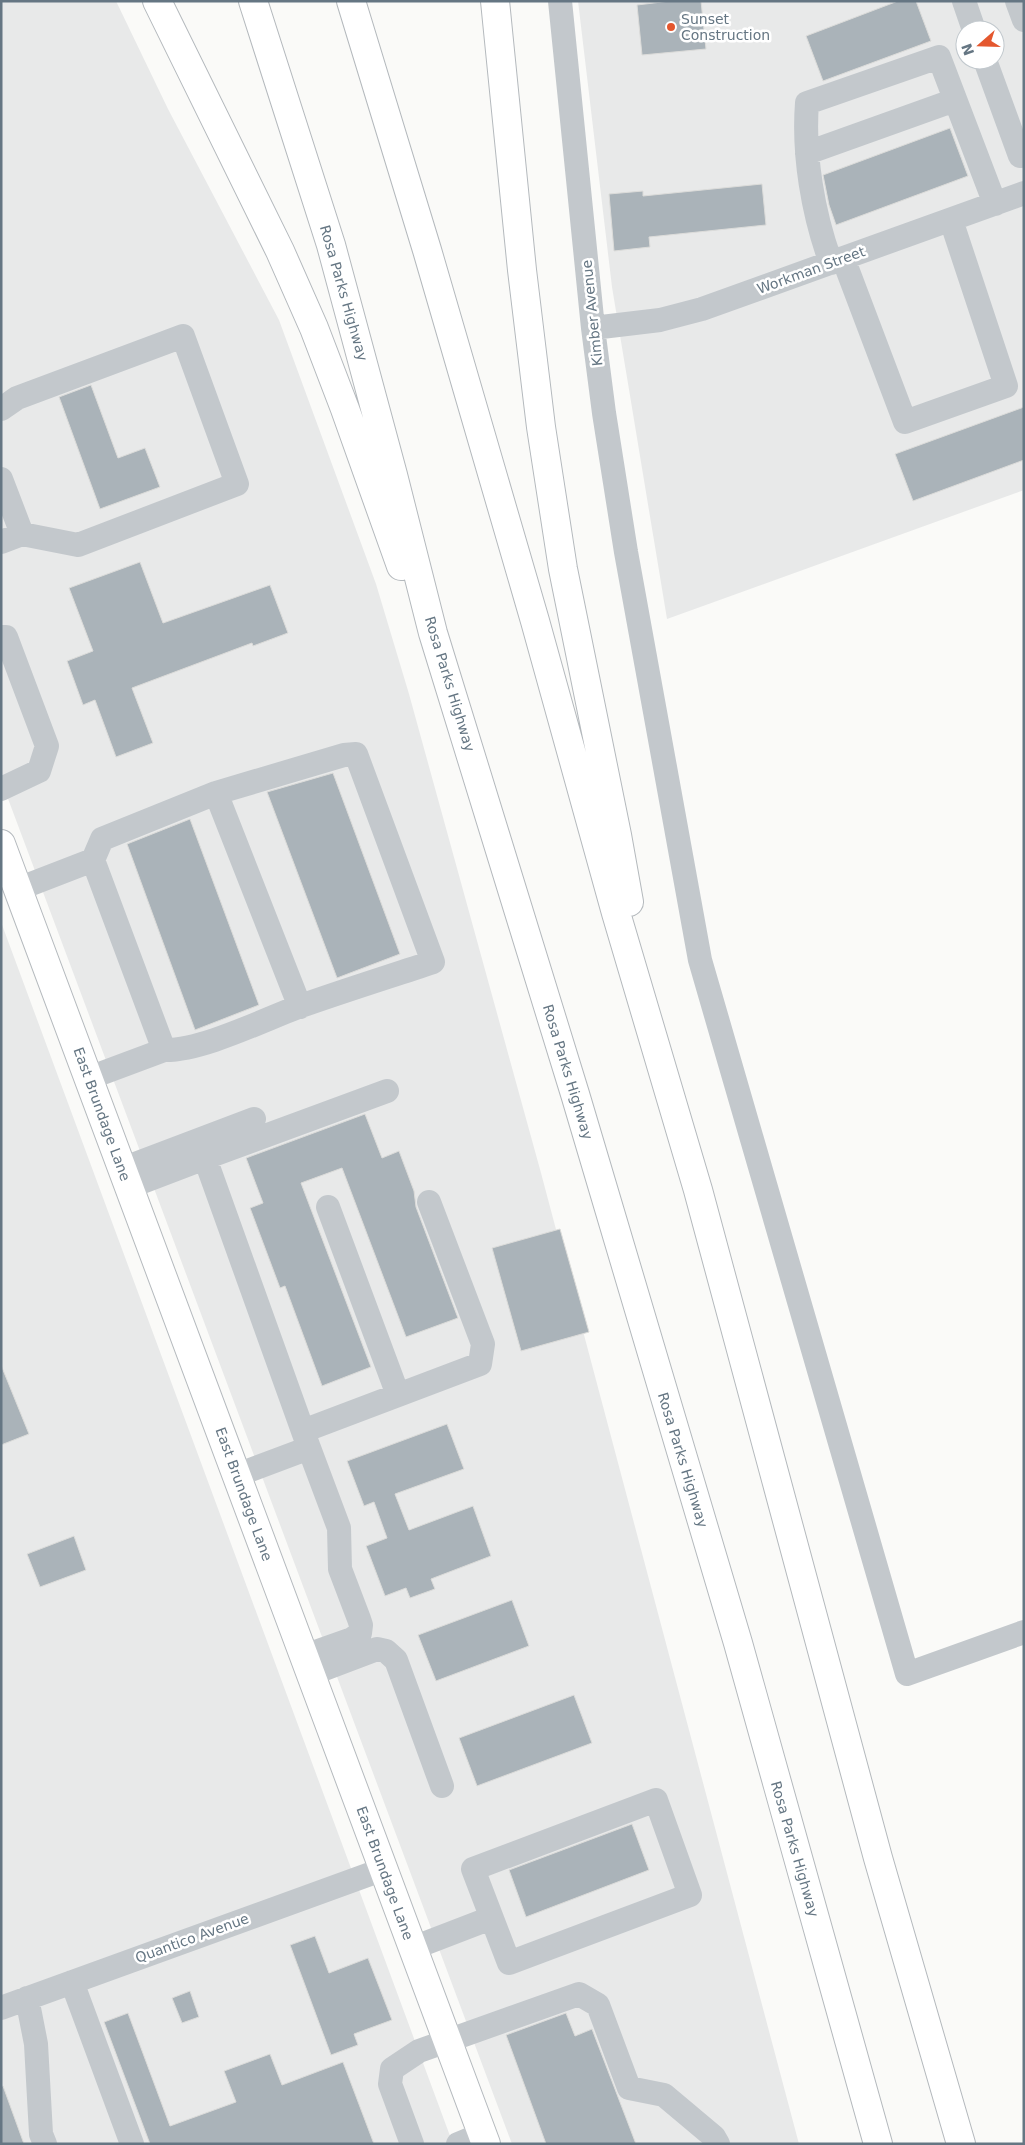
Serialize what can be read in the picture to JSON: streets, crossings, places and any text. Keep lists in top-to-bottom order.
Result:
{
  "streets": {
    "main road": ["Rosa Parks Highway", "East Brundage Lane"],
    "street": ["Workman Street", "Kimber Avenue", "Quantico Avenue"]
  },
  "crossings": [
    ["Workman Street", "Kimber Avenue"],
    ["East Brundage Lane", "Quantico Avenue"]
  ],
  "places": ["Sunset Construction"],
  "north": "left"
}
